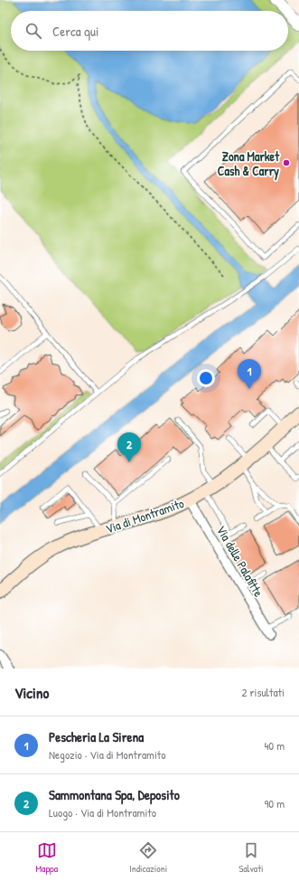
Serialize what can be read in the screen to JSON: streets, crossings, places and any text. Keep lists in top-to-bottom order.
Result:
{
  "streets": {
    "main road": ["Via di Montramito"],
    "street": ["Via delle Palafitte"]
  },
  "crossings": [
    ["Via di Montramito", "Via delle Palafitte"]
  ],
  "places": ["Zona Market Cash & Carry"],
  "page": {
    "search": "Cerca qui",
    "pins": ["1", "2"],
    "heading": ["Vicino", "2 risultati"],
    "list": [
      {
        "mark": "1",
        "name": "Pescheria La Sirena",
        "note": "Negozio · Via di Montramito",
        "value": "40 m"
      },
      {
        "mark": "2",
        "name": "Sammontana Spa, Deposito",
        "note": "Luogo · Via di Montramito",
        "value": "90 m"
      }
    ],
    "nav": ["Mappa", "Indicazioni", "Salvati"]
  }
}
